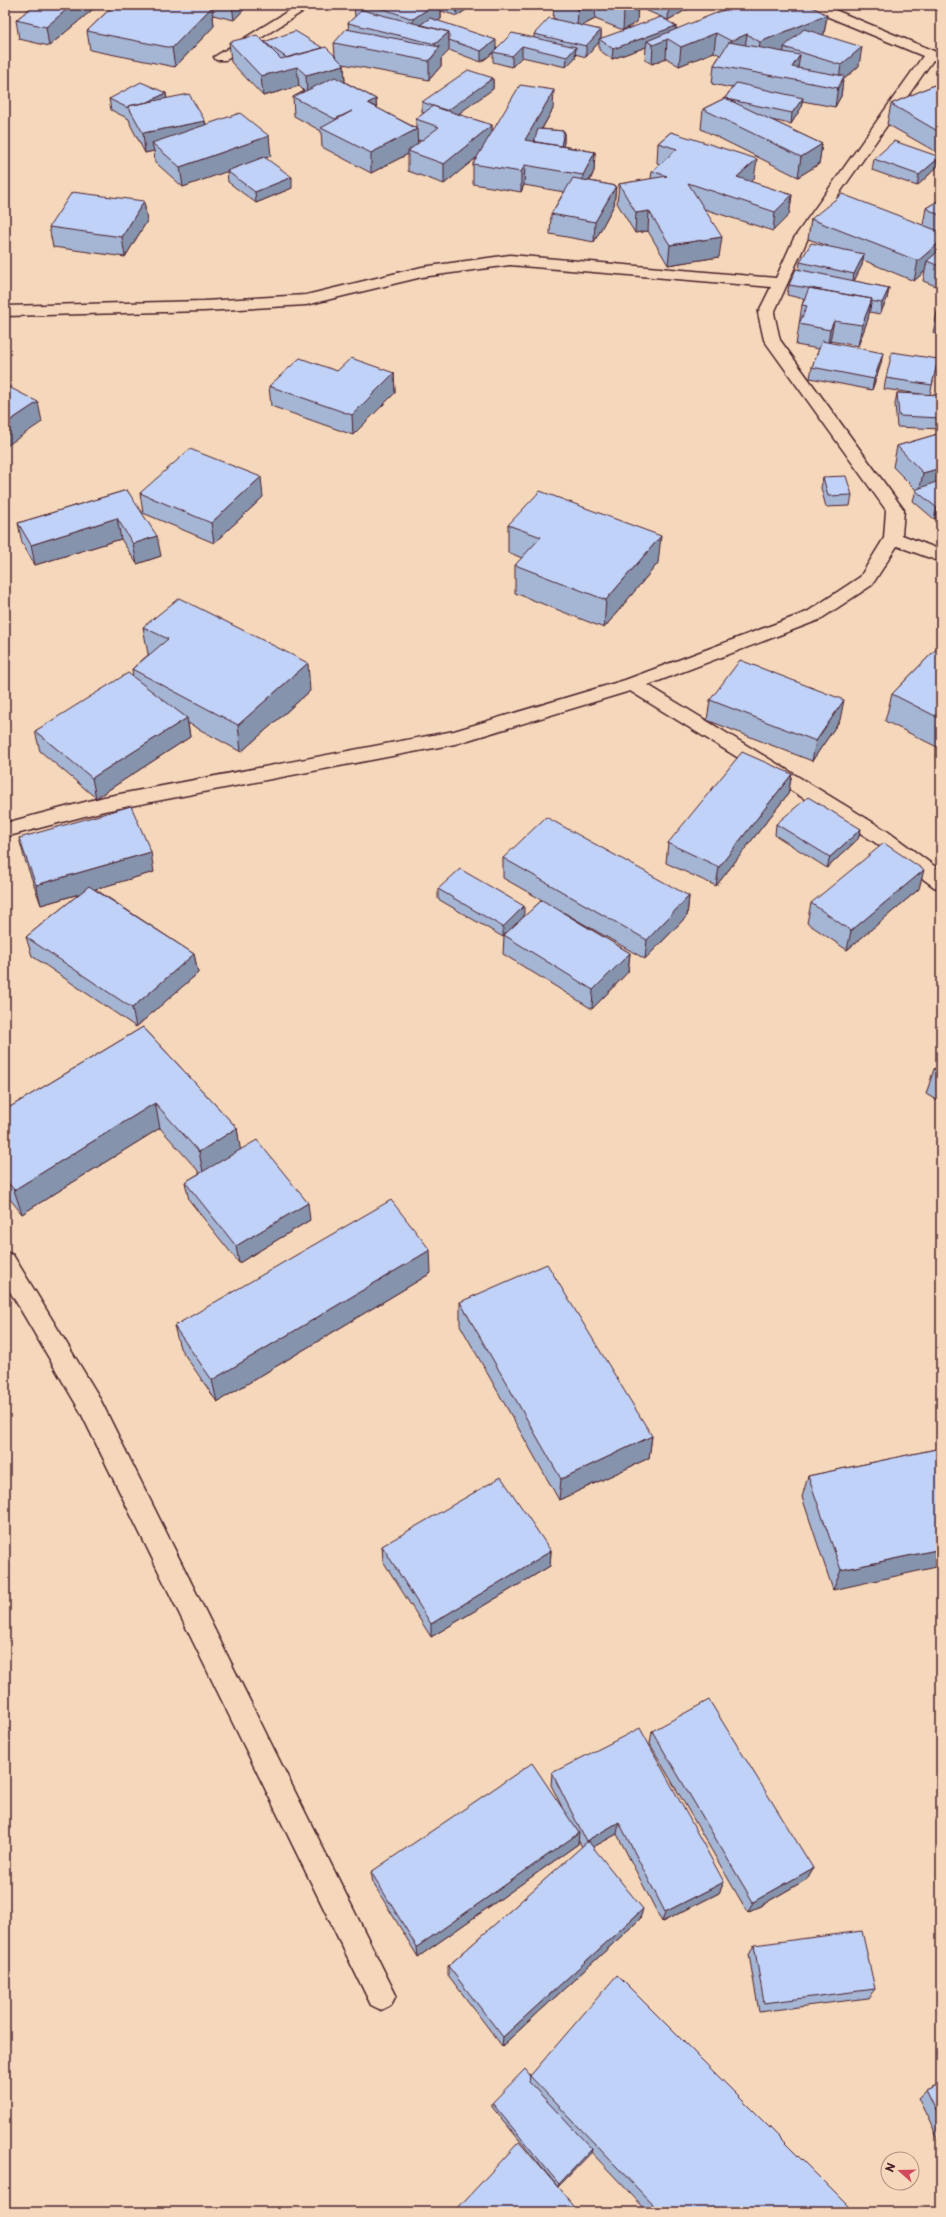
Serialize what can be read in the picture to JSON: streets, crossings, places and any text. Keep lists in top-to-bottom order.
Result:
{
  "north": "left"
}
